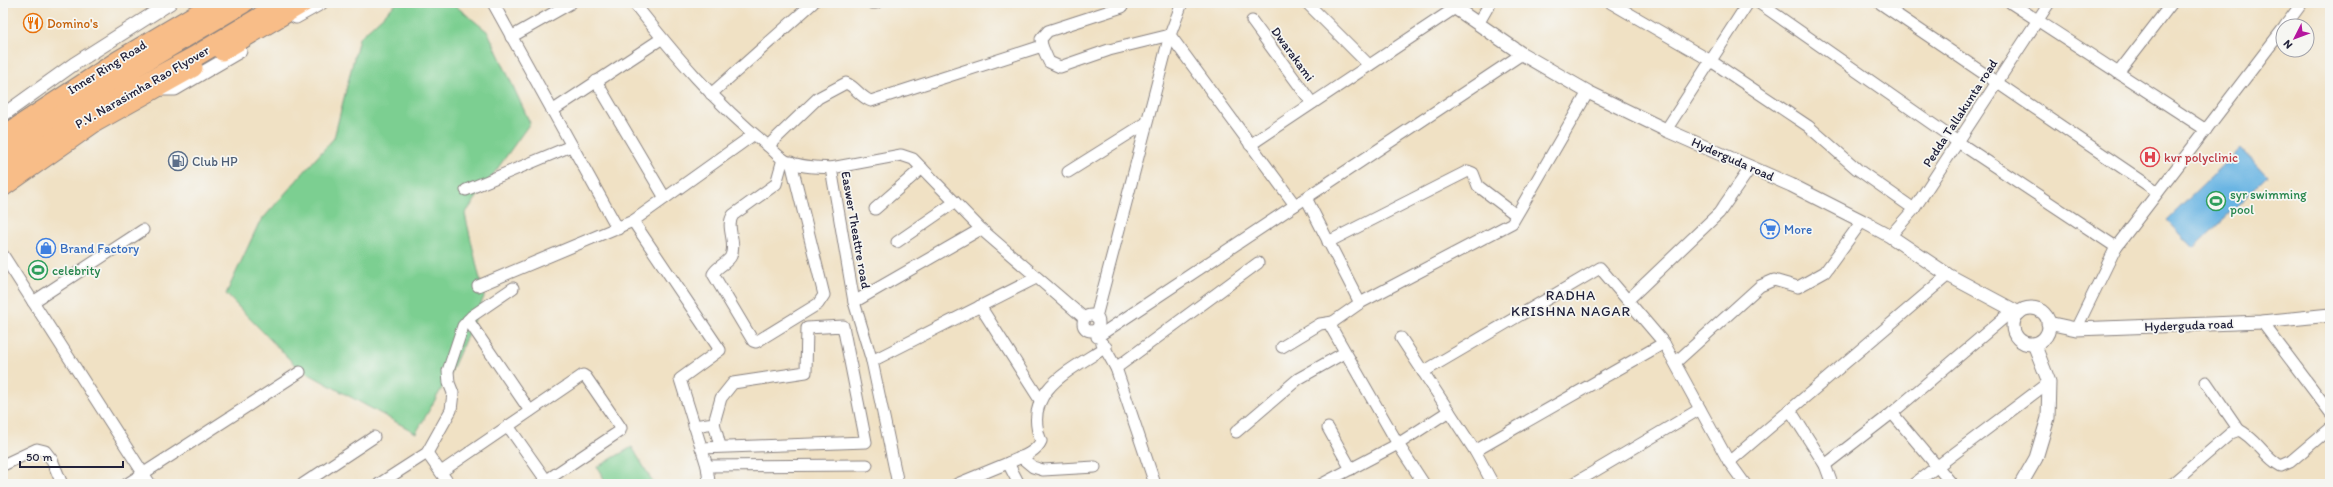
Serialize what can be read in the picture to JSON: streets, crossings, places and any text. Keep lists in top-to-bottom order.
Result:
{
  "streets": {
    "highway": ["P.V. Narasimha Rao Flyover"],
    "main road": ["Inner Ring Road"],
    "street": [
      "Dwarakami",
      "Pedda Tallakunta road",
      "Hyderguda road",
      "Easwer Theattre road"
    ]
  },
  "crossings": [
    ["Pedda Tallakunta road", "Hyderguda road"]
  ],
  "districts": ["RADHA KRISHNA NAGAR"],
  "places": {
    "restaurant": ["Domino's"],
    "hospital": ["kvr polyclinic"],
    "fuel station": ["Club HP"],
    "sports": ["syr swimming pool", "celebrity"],
    "supermarket": ["More"],
    "shop": ["Brand Factory"]
  },
  "scale_bar": "50 m",
  "north": "bottom left"
}
